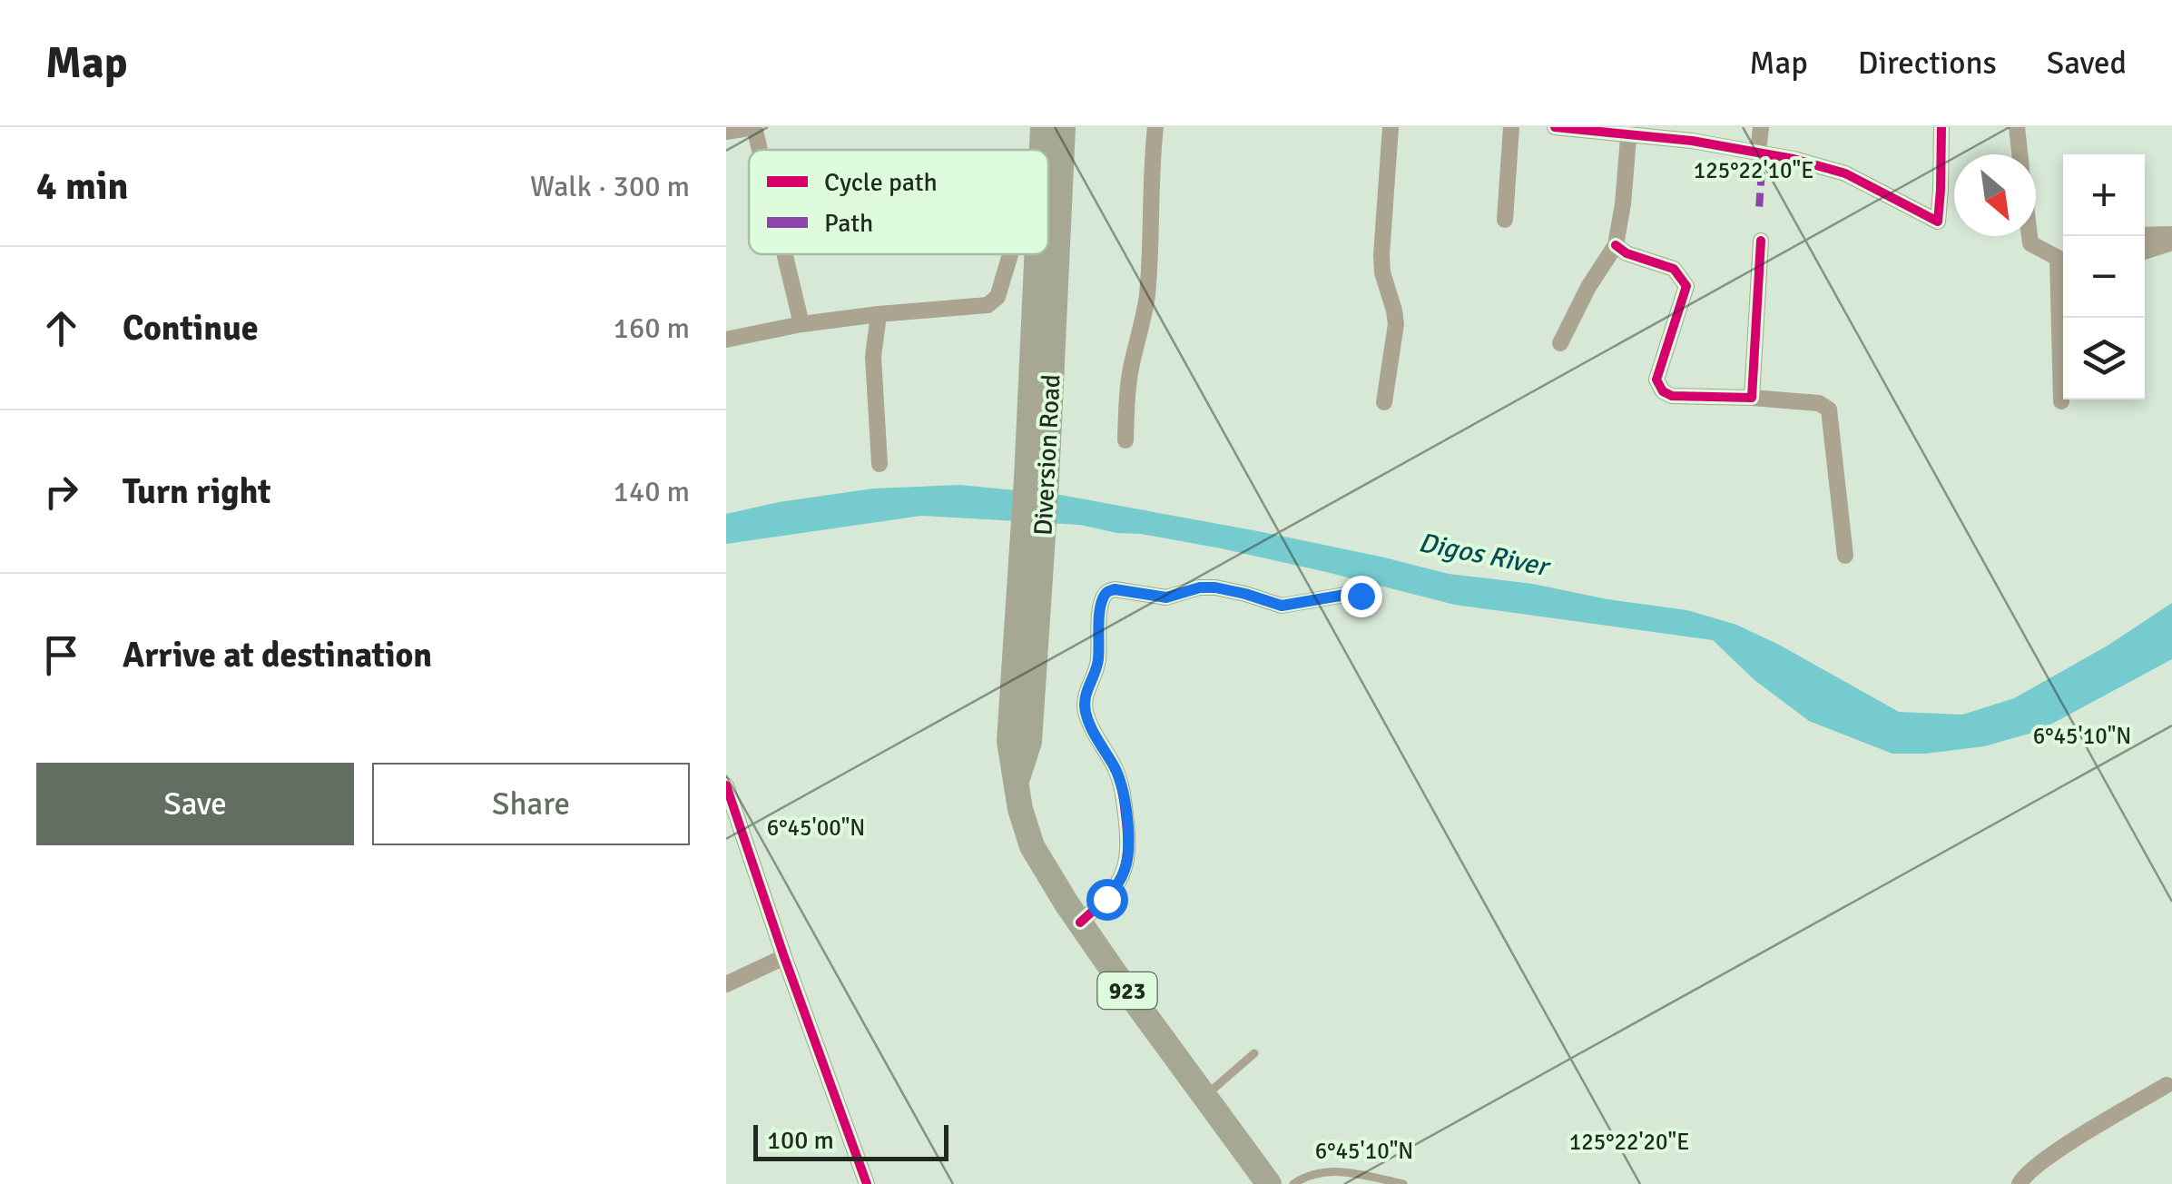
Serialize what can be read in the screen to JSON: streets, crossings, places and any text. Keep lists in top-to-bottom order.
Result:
{
  "streets": {
    "highway": ["Diversion Road", "923"]
  },
  "water": ["Digos River"],
  "legend": ["Cycle path", "Path"],
  "scale_bar": "100 m",
  "north": "bottom right",
  "page": {
    "header": "Map",
    "nav": ["Map", "Directions", "Saved"],
    "heading": ["4 min", "Walk · 300 m"],
    "map_buttons": ["+", "−"],
    "list": [
      ["Continue", "160 m"],
      ["Turn right", "140 m"],
      "Arrive at destination"
    ],
    "buttons": ["Save", "Share"],
    "scale": "100 m"
  },
  "coordinates": [
    "125°22'10\"E",
    "6°45'10\"N",
    "6°45'00\"N",
    "125°22'20\"E"
  ]
}
